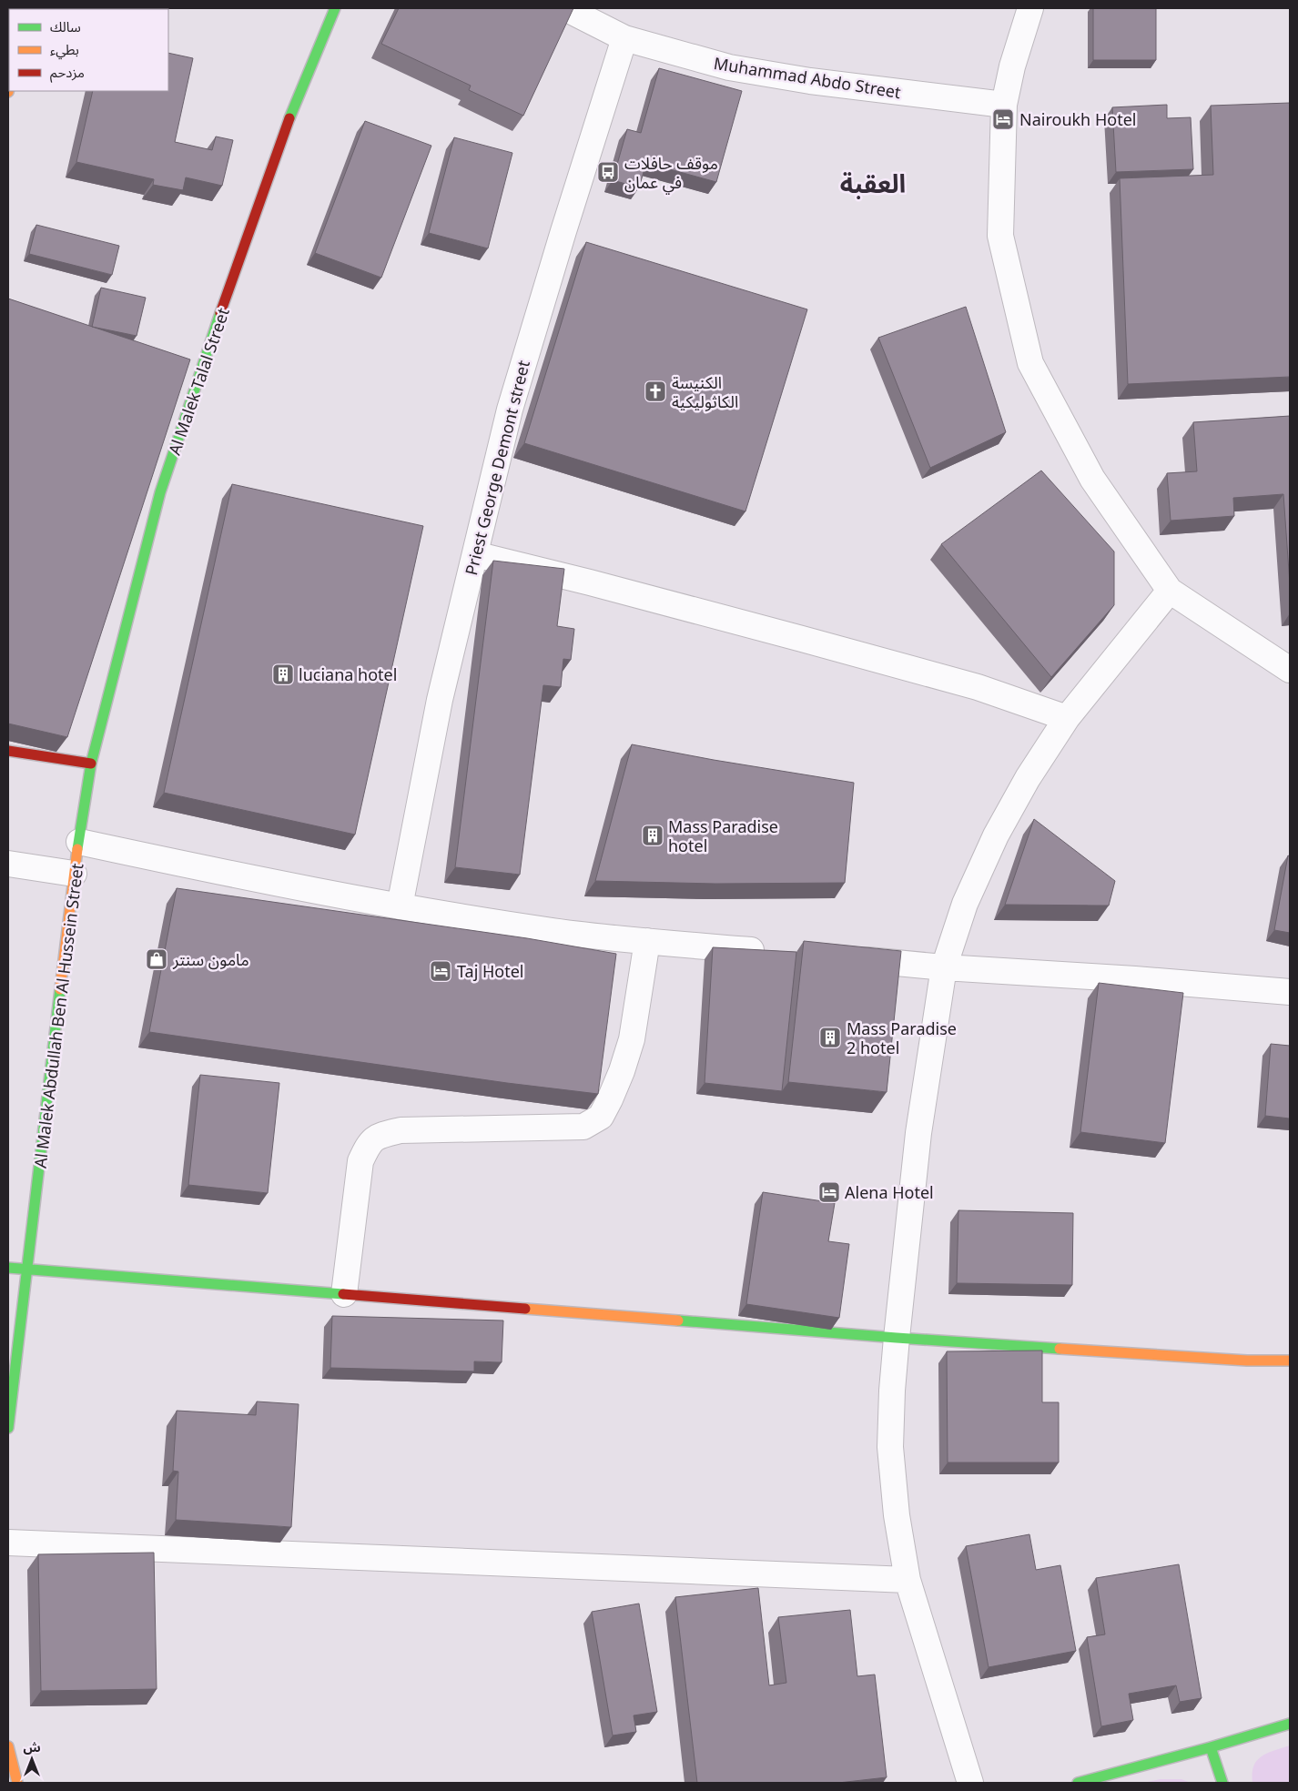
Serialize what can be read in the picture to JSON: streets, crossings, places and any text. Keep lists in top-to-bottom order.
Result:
{
  "streets": {
    "main road": ["Al Malek Talal Street", "Al Malek Abdullah Ben Al Hussein Street"],
    "street": ["Muhammad Abdo Street", "Priest George Demont street"]
  },
  "crossings": [
    ["Muhammad Abdo Street", "Priest George Demont street"],
    ["Al Malek Talal Street", "Al Malek Abdullah Ben Al Hussein Street"]
  ],
  "districts": ["العقبة"],
  "places": {
    "hotel": ["Nairoukh Hotel", "Taj Hotel", "Alena Hotel"],
    "bus stop": ["موقف حافلات في عمان"],
    "church": ["الكنيسة الكاثوليكية"],
    "building": ["luciana hotel", "Mass Paradise hotel", "Mass Paradise 2 hotel"],
    "shop": ["مامون سنتر"]
  },
  "legend": ["سالك", "بطيء", "مزدحم"],
  "north": "top"
}
